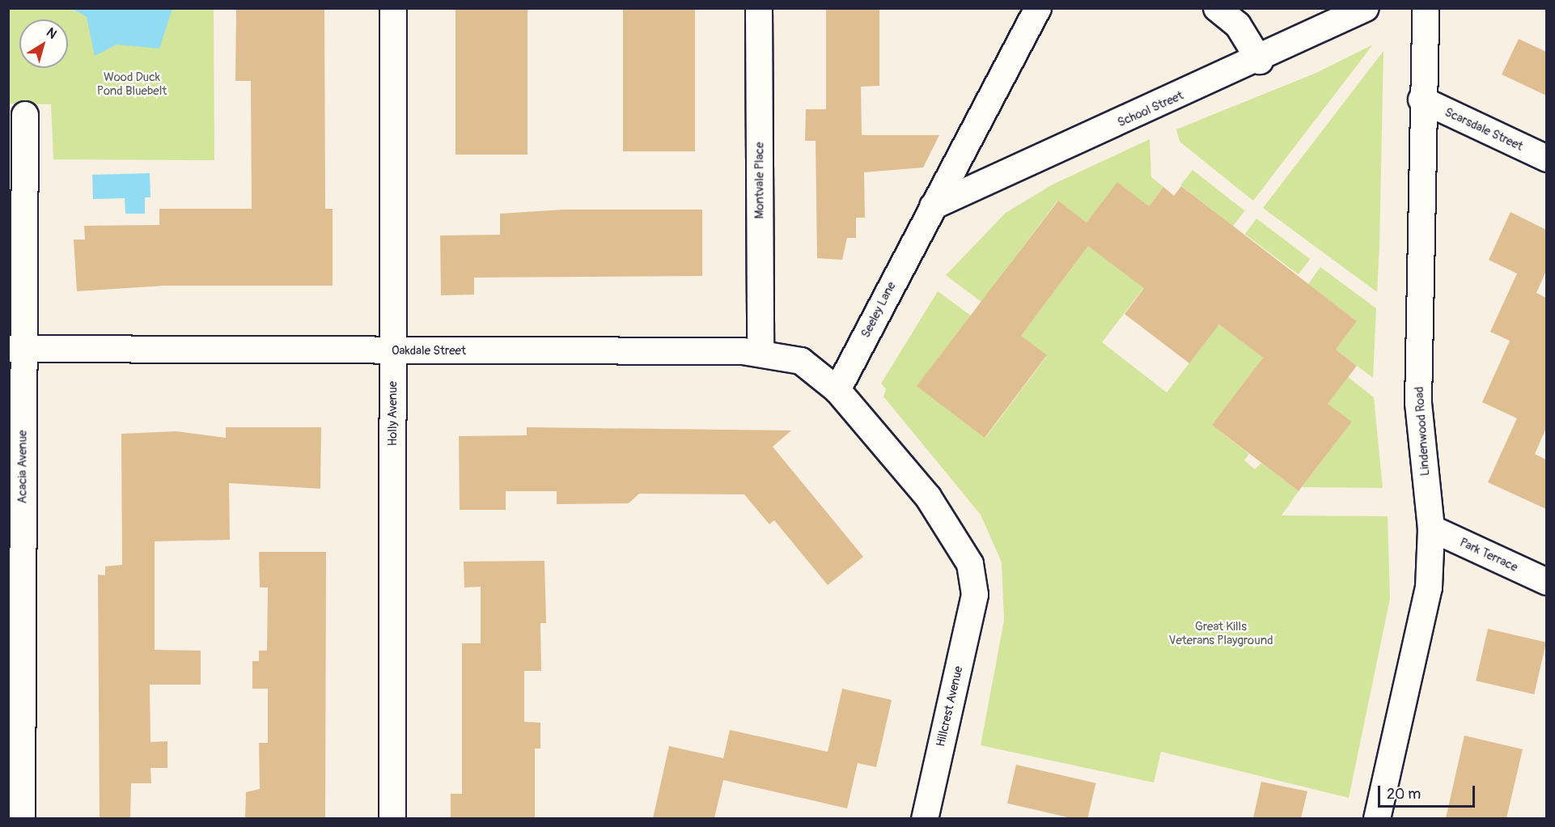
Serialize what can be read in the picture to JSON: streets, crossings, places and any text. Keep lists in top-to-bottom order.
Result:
{
  "streets": {
    "street": [
      "School Street",
      "Scarsdale Street",
      "Montvale Place",
      "Seeley Lane",
      "Oakdale Street",
      "Holly Avenue",
      "Lindenwood Road",
      "Acacia Avenue",
      "Park Terrace",
      "Hillcrest Avenue"
    ]
  },
  "crossings": [
    ["School Street", "Seeley Lane"],
    ["Scarsdale Street", "Lindenwood Road"],
    ["Montvale Place", "Oakdale Street"],
    ["Seeley Lane", "Oakdale Street"],
    ["Seeley Lane", "Hillcrest Avenue"],
    ["Oakdale Street", "Holly Avenue"],
    ["Oakdale Street", "Acacia Avenue"],
    ["Oakdale Street", "Hillcrest Avenue"],
    ["Lindenwood Road", "Park Terrace"]
  ],
  "parks": ["Wood Duck Pond Bluebelt", "Great Kills Veterans Playground"],
  "scale_bar": "20 m",
  "north": "top right"
}
